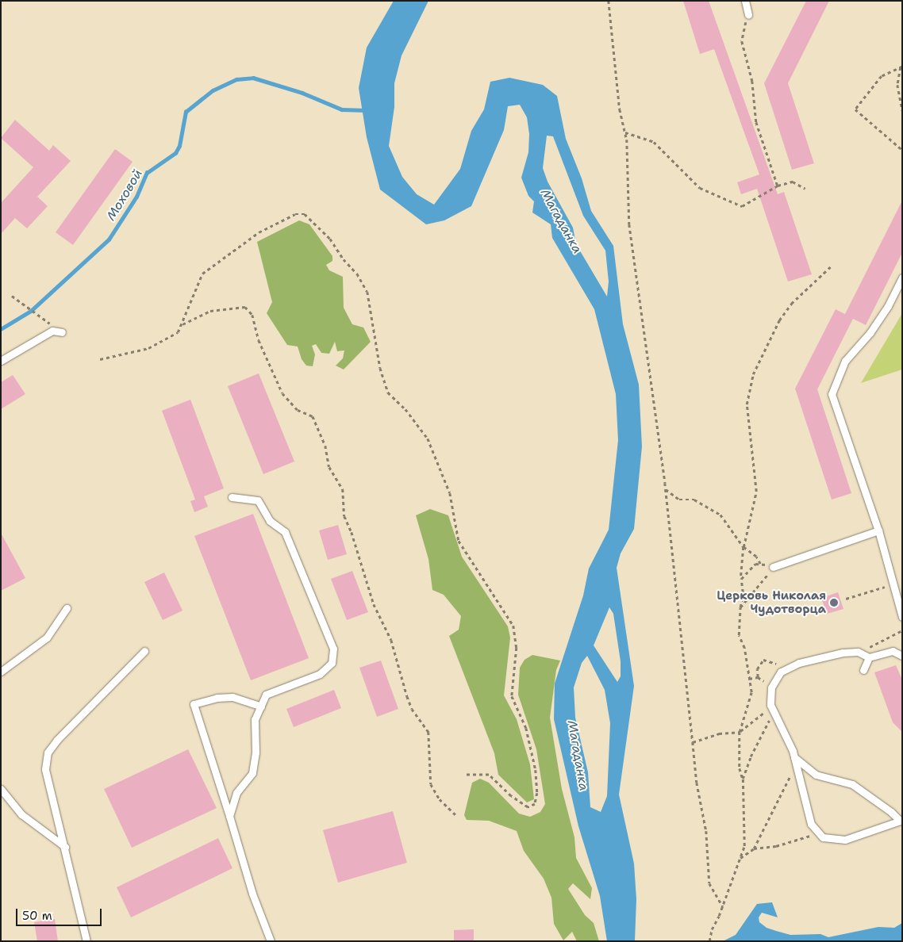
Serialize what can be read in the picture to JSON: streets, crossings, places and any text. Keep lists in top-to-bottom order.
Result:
{
  "water": ["Моховой", "Магаданка"],
  "places": ["Церковь Николая Чудотворца"],
  "scale_bar": "50 m"
}
